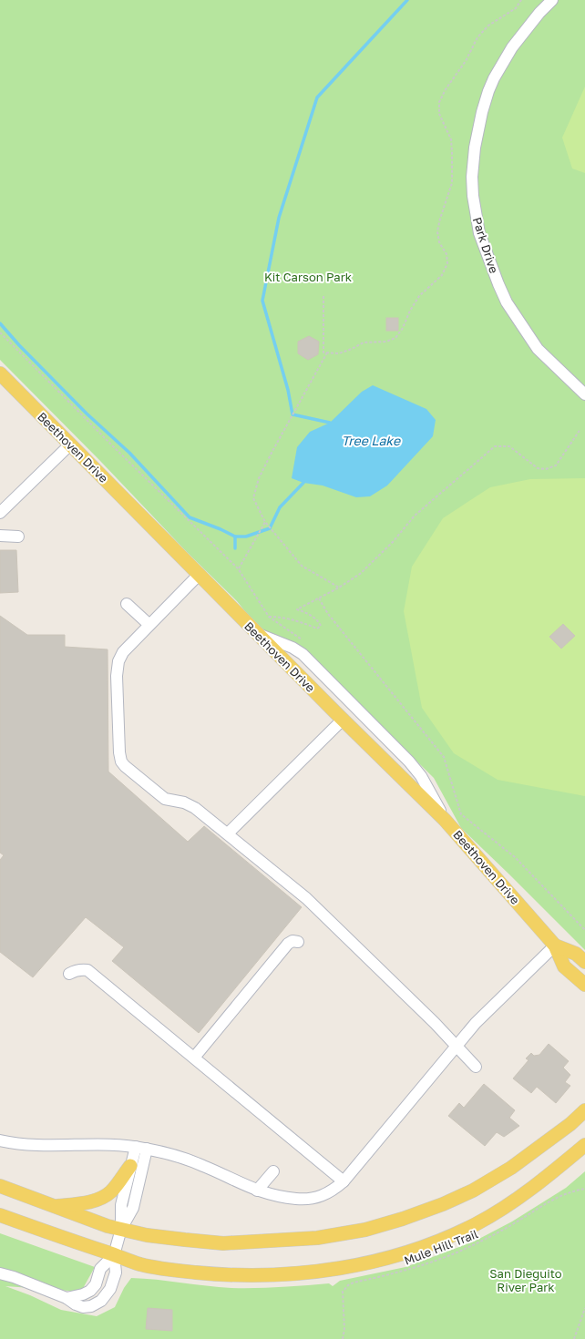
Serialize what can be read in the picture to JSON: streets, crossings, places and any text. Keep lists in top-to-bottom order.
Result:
{
  "streets": {
    "main road": ["Beethoven Drive"],
    "street": ["Park Drive"],
    "path": ["Mule Hill Trail"]
  },
  "water": ["Tree Lake"],
  "parks": ["Kit Carson Park", "San Dieguito River Park"]
}
